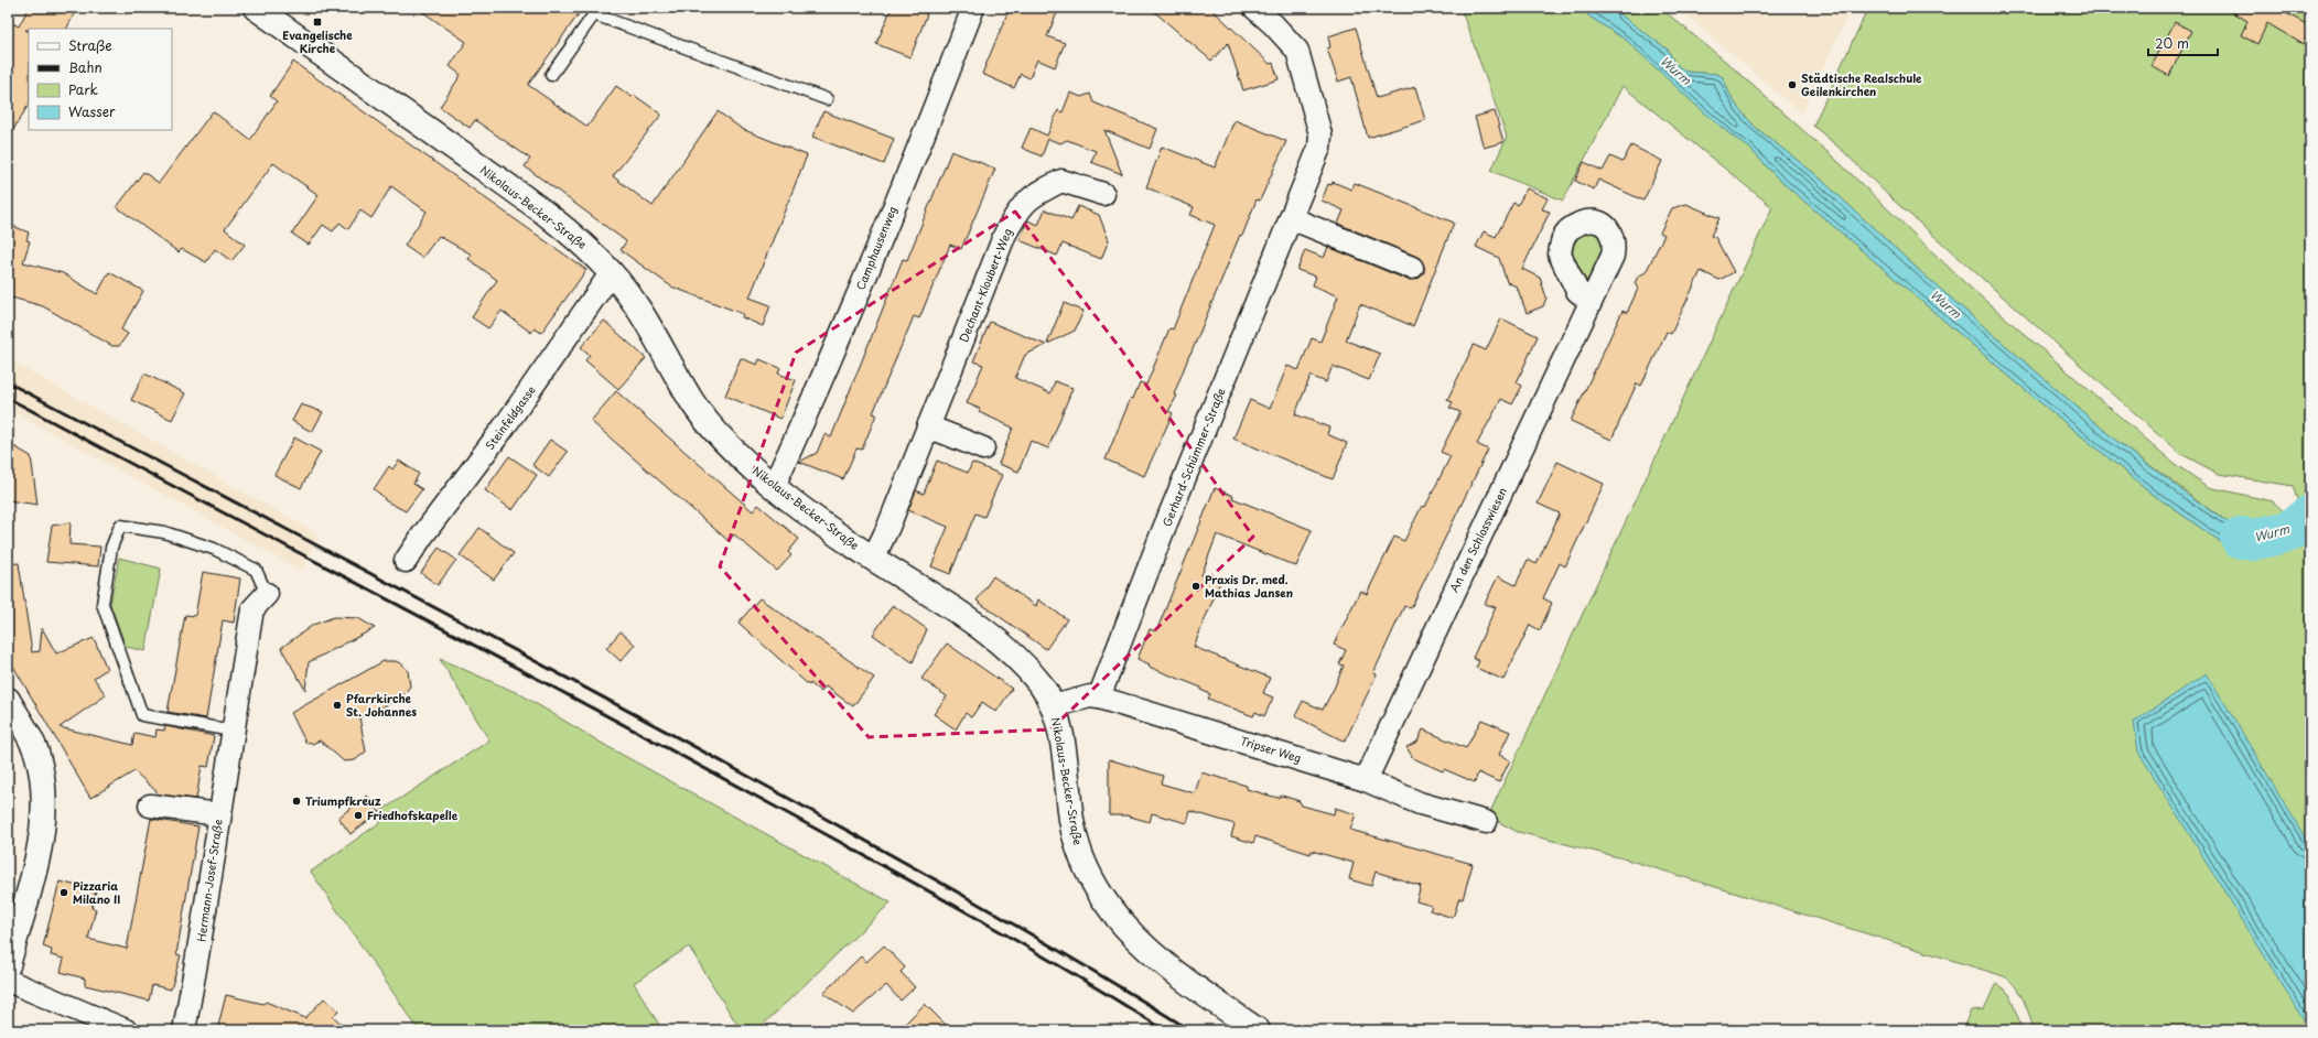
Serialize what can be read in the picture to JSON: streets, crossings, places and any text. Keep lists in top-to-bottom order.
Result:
{
  "streets": {
    "main road": ["Nikolaus-Becker-Straße"],
    "street": [
      "Camphausenweg",
      "Dechant-Kloubert-Weg",
      "Steinfeldgasse",
      "Gerhard-Schümmer-Straße",
      "An den Schlosswiesen",
      "Tripser Weg",
      "Hermann-Josef-Straße"
    ]
  },
  "crossings": [
    ["Nikolaus-Becker-Straße", "Camphausenweg"],
    ["Nikolaus-Becker-Straße", "Dechant-Kloubert-Weg"],
    ["Nikolaus-Becker-Straße", "Steinfeldgasse"],
    ["Nikolaus-Becker-Straße", "Tripser Weg"],
    ["Gerhard-Schümmer-Straße", "Tripser Weg"],
    ["An den Schlosswiesen", "Tripser Weg"]
  ],
  "water": ["Wurm"],
  "places": {
    "transit": ["Evangelische Kirche"],
    "other": [
      "Städtische Realschule Geilenkirchen",
      "Praxis Dr. med. Mathias Jansen",
      "Pfarrkirche St. Johannes",
      "Triumpfkreuz",
      "Friedhofskapelle",
      "Pizzaria Milano II"
    ]
  },
  "legend": [
    "Straße",
    "Bahn",
    "Park",
    "Wasser"
  ],
  "scale_bar": "20 m"
}
